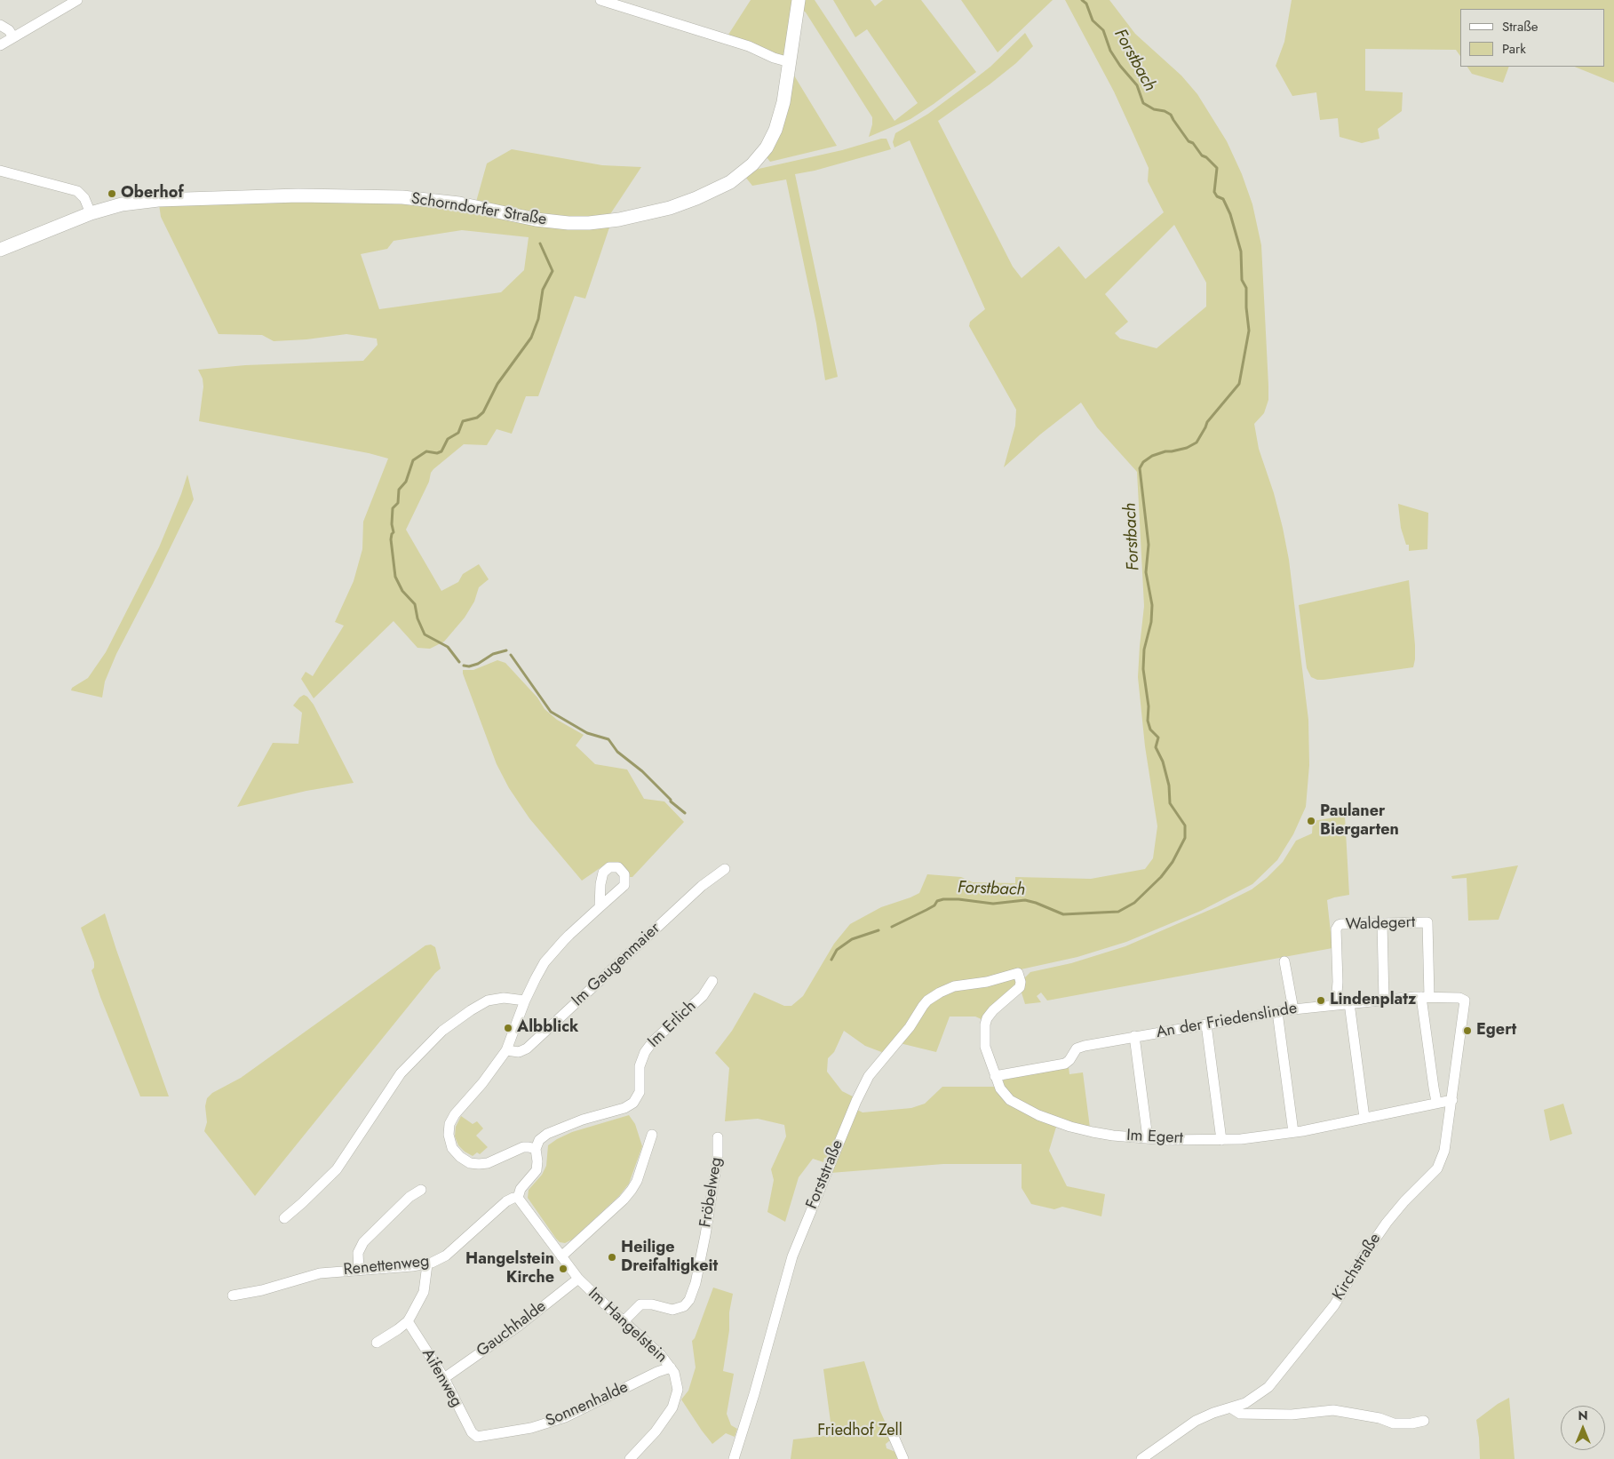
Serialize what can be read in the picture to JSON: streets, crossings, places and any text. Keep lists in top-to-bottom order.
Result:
{
  "streets": {
    "main road": ["Schorndorfer Straße"],
    "street": [
      "Waldegert",
      "Im Gaugenmaier",
      "An der Friedenslinde",
      "Im Erlich",
      "Im Egert",
      "Forststraße",
      "Fröbelweg",
      "Renettenweg",
      "Kirchstraße",
      "Im Hangelstein",
      "Gauchhalde",
      "Aifenweg",
      "Sonnenhalde"
    ]
  },
  "crossings": [
    ["Waldegert", "An der Friedenslinde"],
    ["An der Friedenslinde", "Im Egert"],
    ["An der Friedenslinde", "Kirchstraße"],
    ["Im Egert", "Forststraße"],
    ["Im Egert", "Kirchstraße"],
    ["Fröbelweg", "Im Hangelstein"],
    ["Renettenweg", "Im Hangelstein"],
    ["Im Hangelstein", "Gauchhalde"],
    ["Im Hangelstein", "Sonnenhalde"],
    ["Gauchhalde", "Aifenweg"],
    ["Aifenweg", "Sonnenhalde"]
  ],
  "water": ["Forstbach"],
  "parks": ["Friedhof Zell"],
  "places": [
    "Oberhof",
    "Paulaner Biergarten",
    "Lindenplatz",
    "Albblick",
    "Egert",
    "Heilige Dreifaltigkeit",
    "Hangelstein Kirche"
  ],
  "legend": ["Straße", "Park"],
  "north": "top"
}
